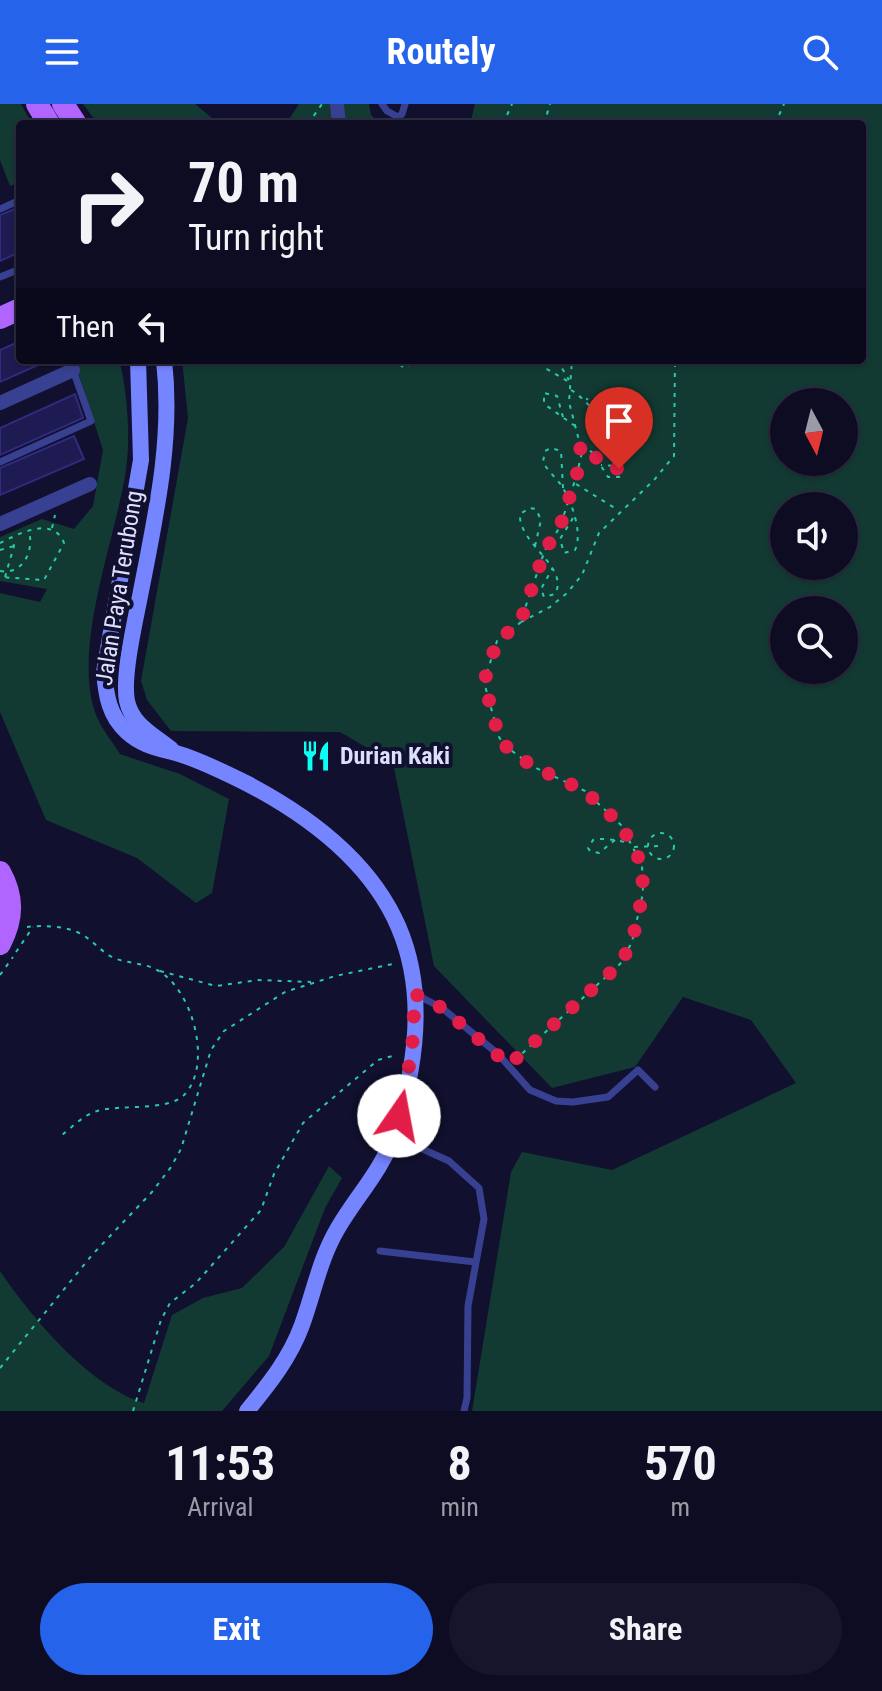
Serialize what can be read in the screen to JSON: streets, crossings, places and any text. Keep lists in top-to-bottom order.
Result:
{
  "streets": {
    "main road": ["Jalan Paya Terubong"]
  },
  "places": {
    "restaurant": ["Durian Kaki"]
  },
  "north": "bottom",
  "page": {
    "header": "Routely",
    "turn": ["70 m", "Turn right"],
    "then": "Then",
    "eta": [
      "11:53",
      "Arrival",
      "8",
      "min",
      "570",
      "m"
    ],
    "buttons": ["Exit", "Share"]
  }
}
